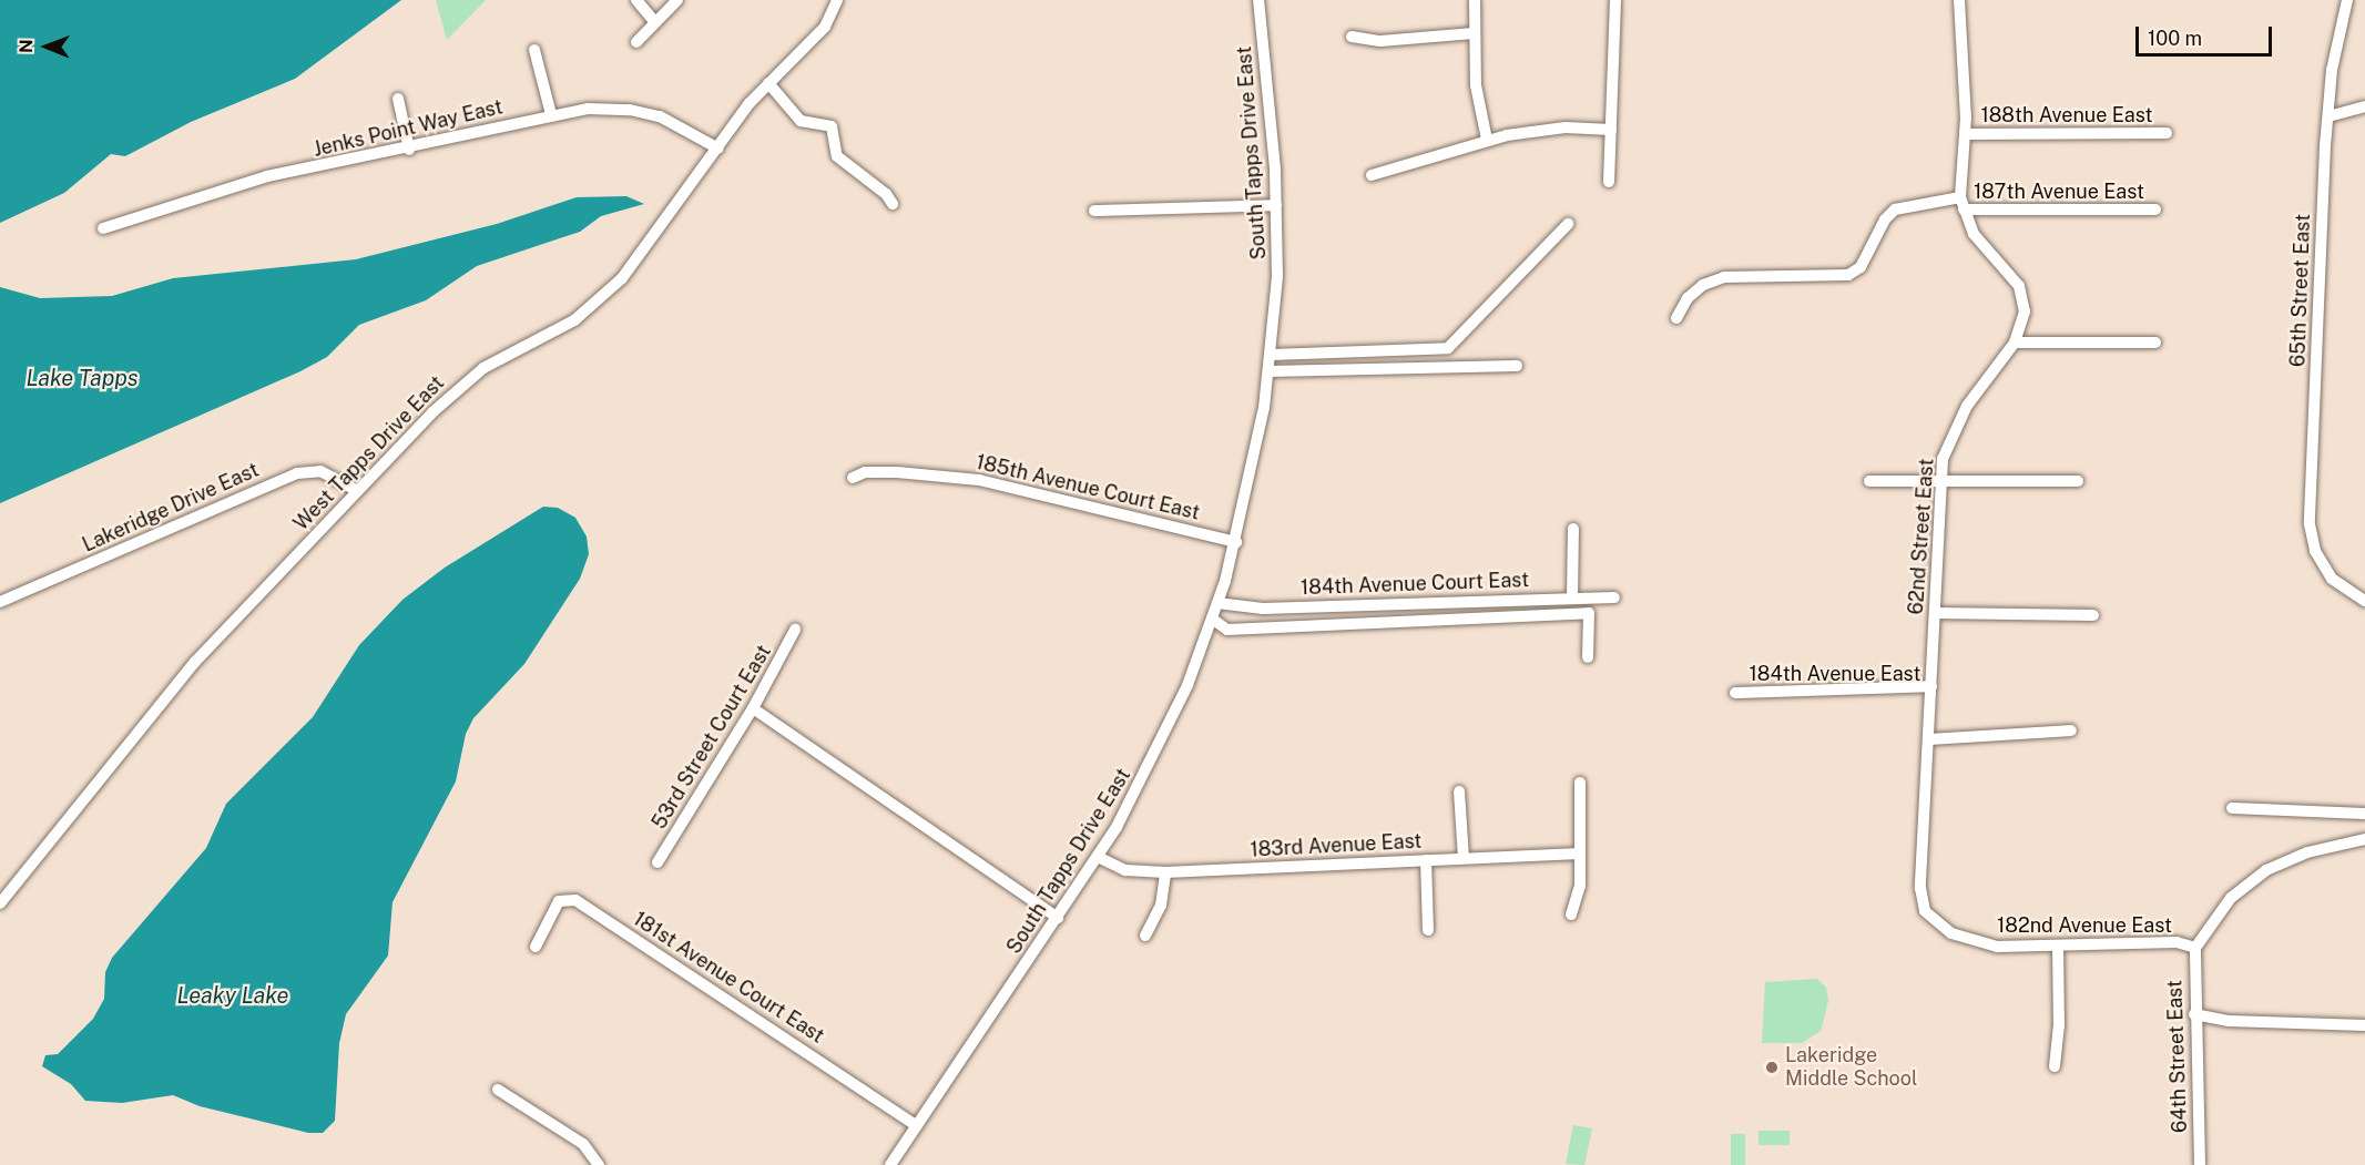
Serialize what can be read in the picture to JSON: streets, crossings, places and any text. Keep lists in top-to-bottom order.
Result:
{
  "streets": {
    "street": [
      "188th Avenue East",
      "Jenks Point Way East",
      "South Tapps Drive East",
      "187th Avenue East",
      "65th Street East",
      "West Tapps Drive East",
      "185th Avenue Court East",
      "Lakeridge Drive East",
      "62nd Street East",
      "184th Avenue Court East",
      "184th Avenue East",
      "53rd Street Court East",
      "183rd Avenue East",
      "182nd Avenue East",
      "181st Avenue Court East",
      "64th Street East"
    ]
  },
  "crossings": [
    ["188th Avenue East", "62nd Street East"],
    ["Jenks Point Way East", "West Tapps Drive East"],
    ["South Tapps Drive East", "185th Avenue Court East"],
    ["South Tapps Drive East", "184th Avenue Court East"],
    ["South Tapps Drive East", "183rd Avenue East"],
    ["South Tapps Drive East", "181st Avenue Court East"],
    ["187th Avenue East", "62nd Street East"],
    ["West Tapps Drive East", "Lakeridge Drive East"],
    ["62nd Street East", "184th Avenue East"],
    ["62nd Street East", "182nd Avenue East"],
    ["182nd Avenue East", "64th Street East"]
  ],
  "water": ["Lake Tapps", "Leaky Lake"],
  "places": ["Lakeridge Middle School"],
  "scale_bar": "100 m",
  "north": "left"
}
